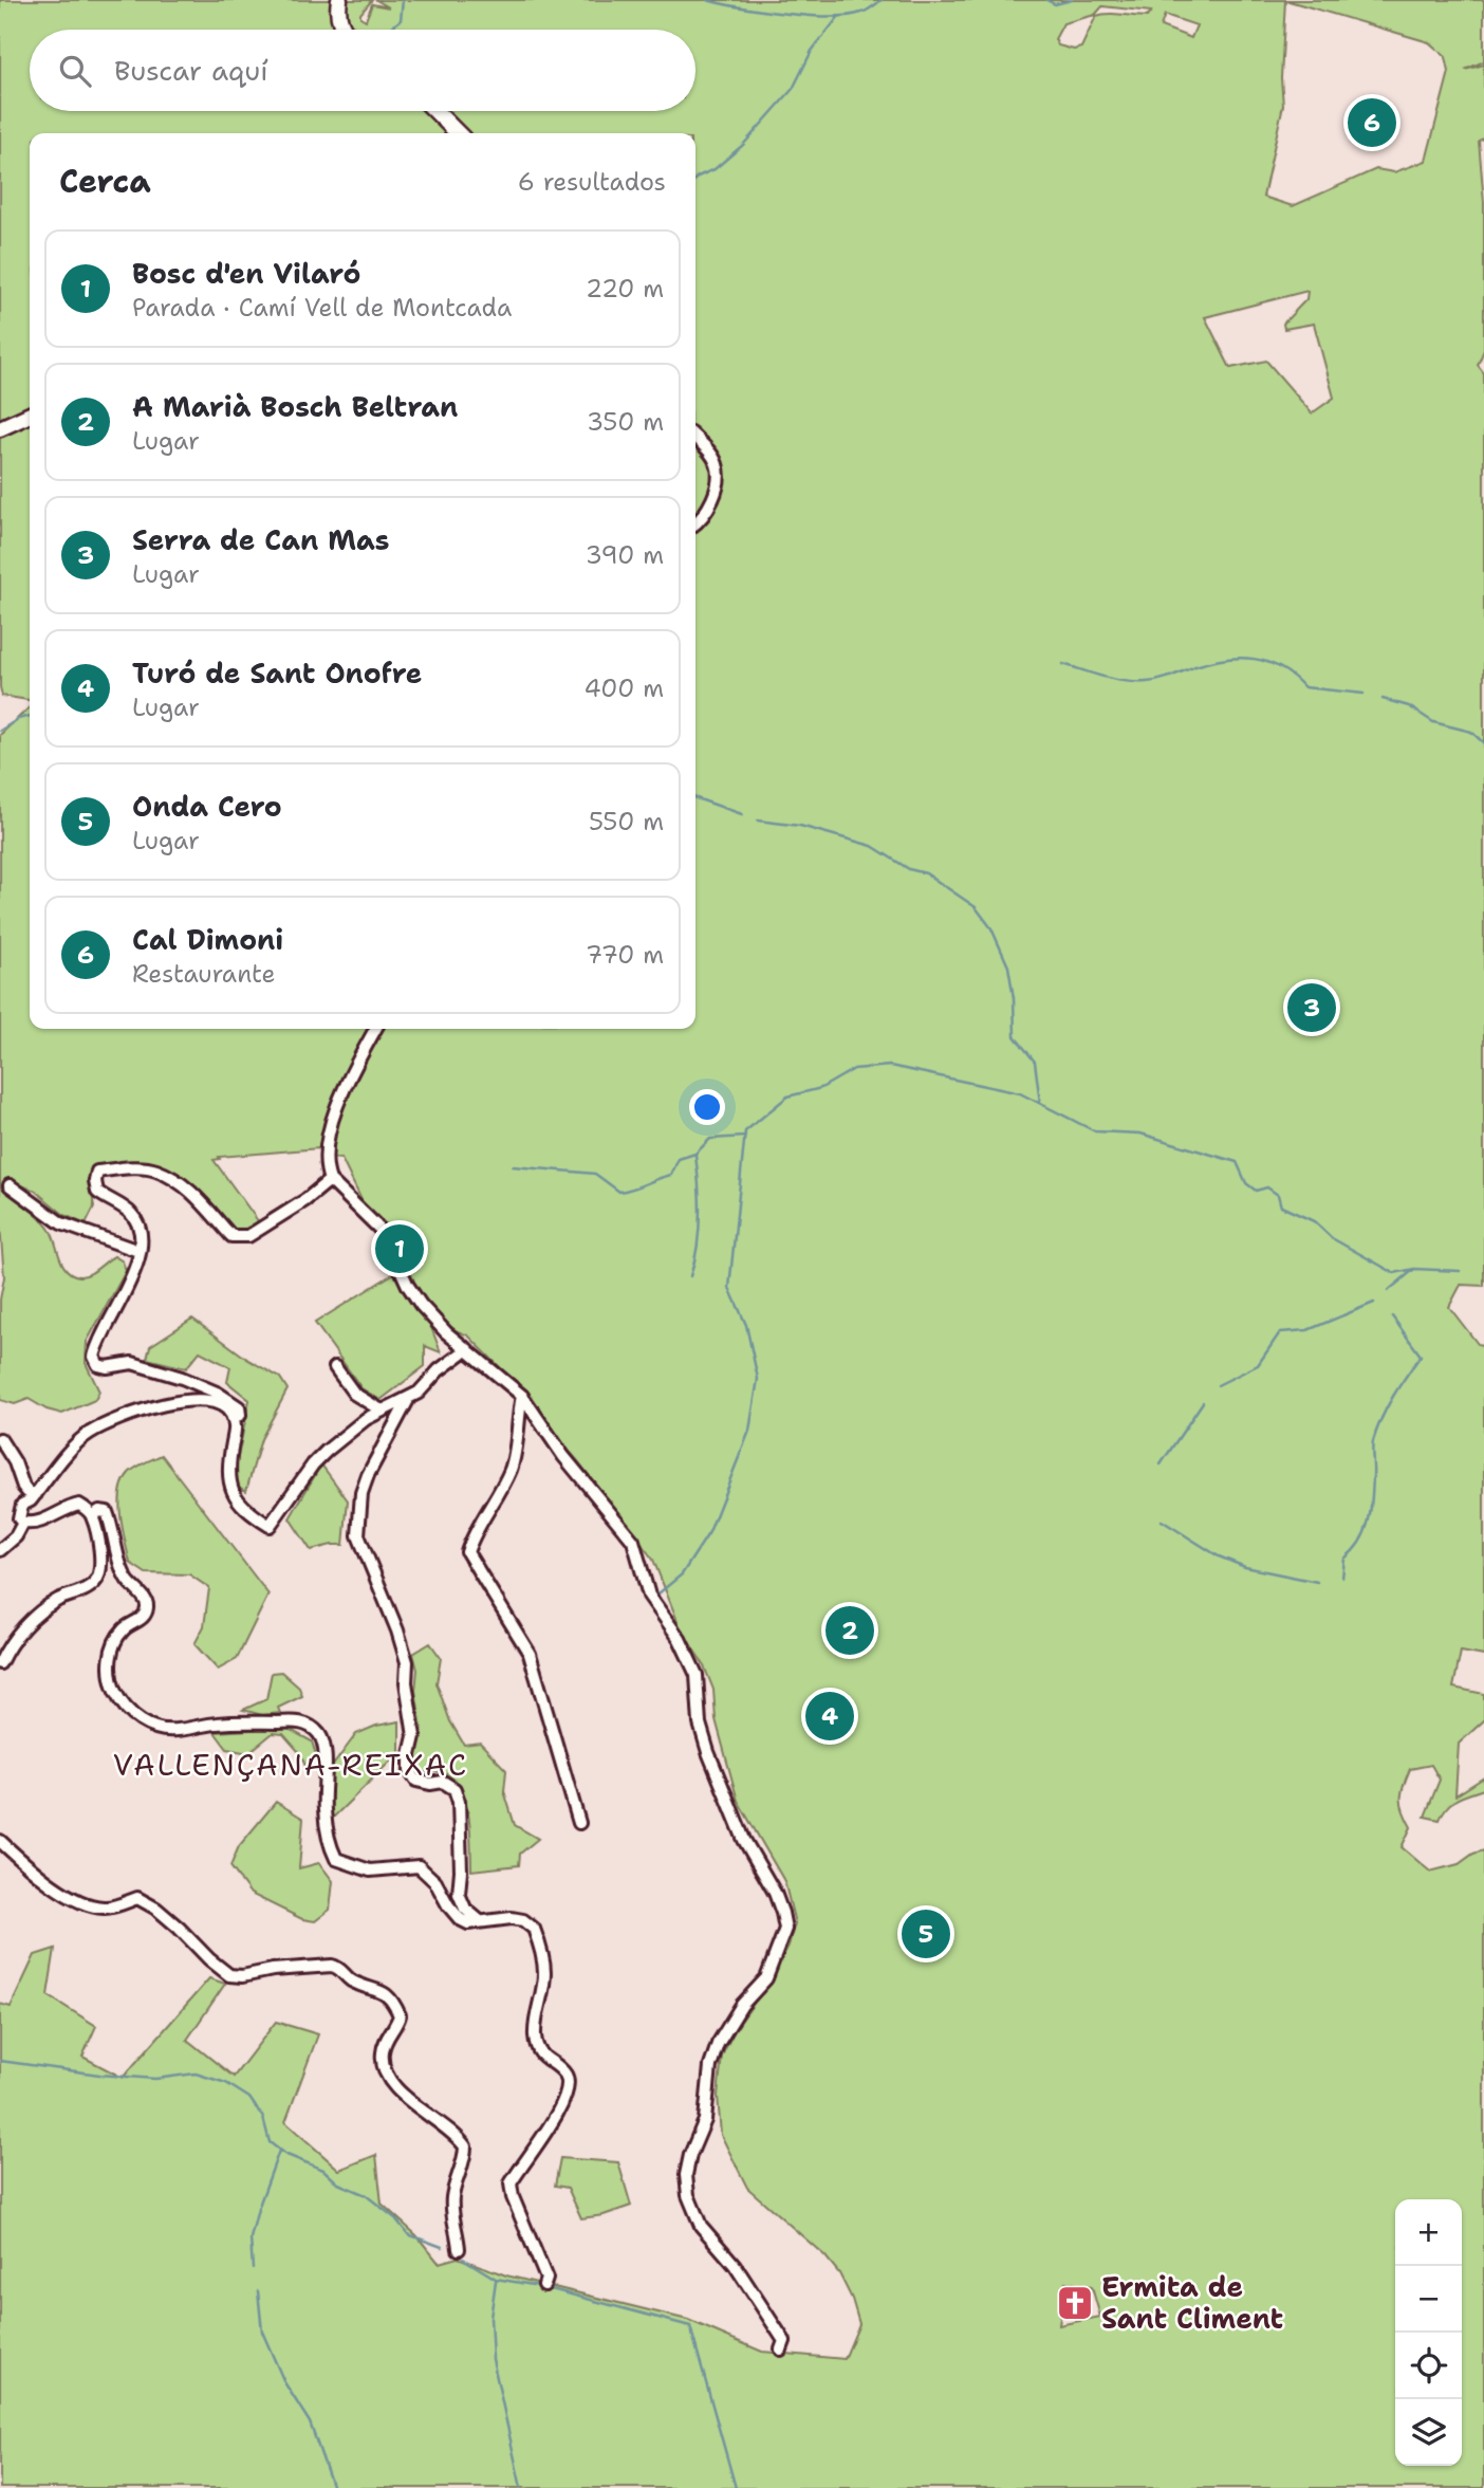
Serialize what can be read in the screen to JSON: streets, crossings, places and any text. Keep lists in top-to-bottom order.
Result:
{
  "districts": ["VALLENÇANA-REIXAC"],
  "places": {
    "church": ["Ermita de Sant Climent"]
  },
  "page": {
    "search": "Buscar aquí",
    "pins": [
      "6",
      "3",
      "1",
      "2",
      "4",
      "5"
    ],
    "heading": ["Cerca", "6 resultados"],
    "list": [
      {
        "mark": "1",
        "name": "Bosc d'en Vilaró",
        "note": "Parada · Camí Vell de Montcada",
        "value": "220 m"
      },
      {
        "mark": "2",
        "name": "A Marià Bosch Beltran",
        "note": "Lugar",
        "value": "350 m"
      },
      {
        "mark": "3",
        "name": "Serra de Can Mas",
        "note": "Lugar",
        "value": "390 m"
      },
      {
        "mark": "4",
        "name": "Turó de Sant Onofre",
        "note": "Lugar",
        "value": "400 m"
      },
      {
        "mark": "5",
        "name": "Onda Cero",
        "note": "Lugar",
        "value": "550 m"
      },
      {
        "mark": "6",
        "name": "Cal Dimoni",
        "note": "Restaurante",
        "value": "770 m"
      }
    ],
    "map_buttons": ["+", "−"]
  }
}
